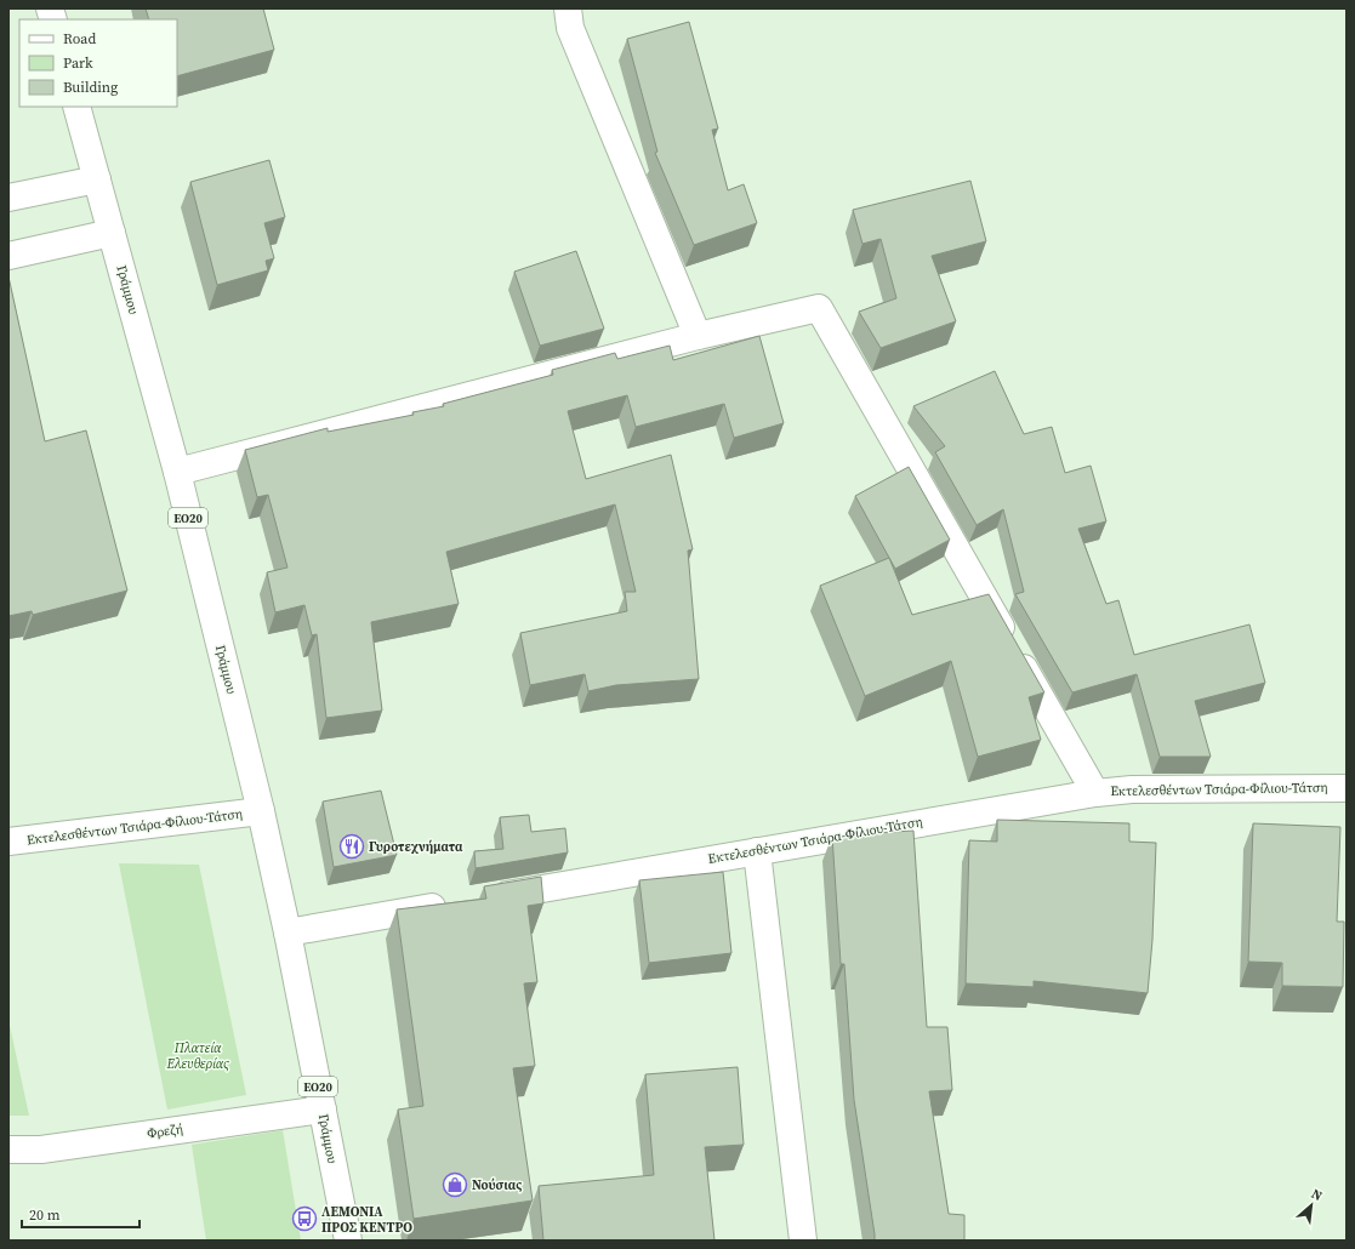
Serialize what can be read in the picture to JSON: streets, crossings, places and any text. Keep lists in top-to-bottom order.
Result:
{
  "streets": {
    "street": [
      "Γράμμου",
      "ΕΟ20",
      "Εκτελεσθέντων Τσιάρα-Φίλιου-Τάτση",
      "Φρεζή"
    ]
  },
  "crossings": [
    ["Γράμμου", "Εκτελεσθέντων Τσιάρα-Φίλιου-Τάτση"],
    ["Γράμμου", "Φρεζή"]
  ],
  "parks": ["Πλατεία Ελευθερίας"],
  "places": {
    "restaurant": ["Γυροτεχνήματα"],
    "shop": ["Νούσιας"],
    "bus stop": ["ΛΕΜΟΝΙΑ ΠΡΟΣ ΚΕΝΤΡΟ"]
  },
  "legend": ["Road", "Park", "Building"],
  "scale_bar": "20 m",
  "north": "top right"
}
